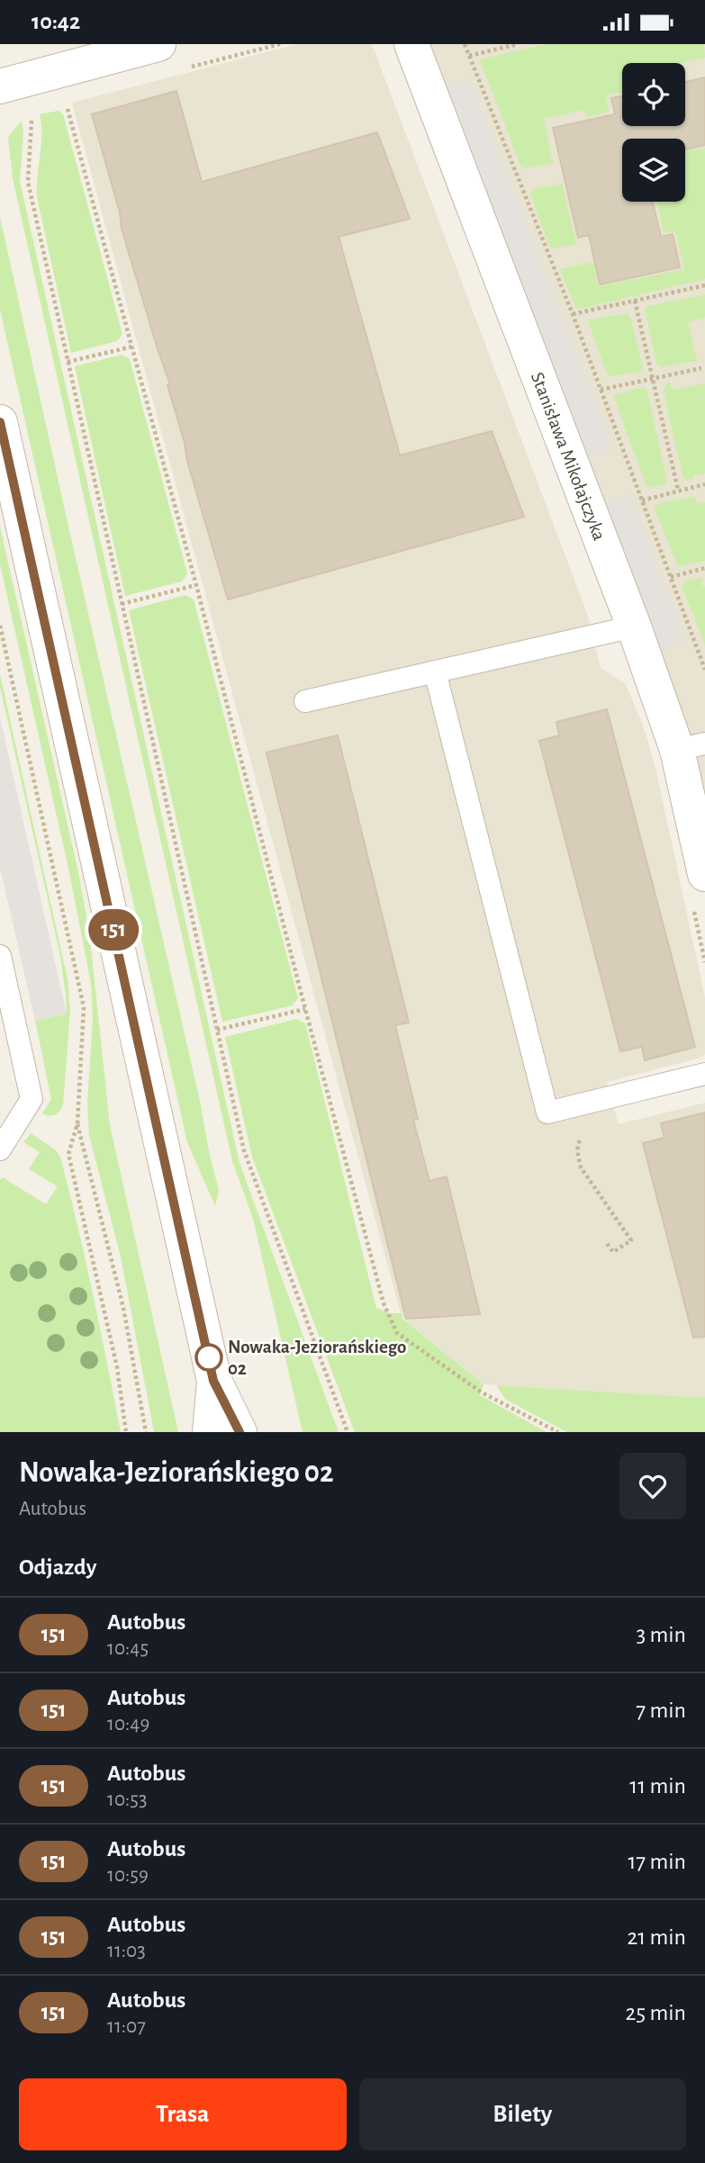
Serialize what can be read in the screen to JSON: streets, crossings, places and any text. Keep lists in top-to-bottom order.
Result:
{
  "streets": {
    "street": ["Stanisława Mikołajczyka"]
  },
  "places": ["Nowaka-Jeziorańskiego 02"],
  "lines": ["bus line 151"],
  "page": {
    "status": "10:42",
    "on_map": "151",
    "heading": [
      ["Nowaka-Jeziorańskiego 02", "Autobus"],
      "Odjazdy"
    ],
    "list": [
      {
        "mark": "151",
        "name": "Autobus",
        "note": "10:45",
        "value": "3 min"
      },
      {
        "mark": "151",
        "name": "Autobus",
        "note": "10:49",
        "value": "7 min"
      },
      {
        "mark": "151",
        "name": "Autobus",
        "note": "10:53",
        "value": "11 min"
      },
      {
        "mark": "151",
        "name": "Autobus",
        "note": "10:59",
        "value": "17 min"
      },
      {
        "mark": "151",
        "name": "Autobus",
        "note": "11:03",
        "value": "21 min"
      },
      {
        "mark": "151",
        "name": "Autobus",
        "note": "11:07",
        "value": "25 min"
      }
    ],
    "buttons": ["Trasa", "Bilety"]
  }
}
